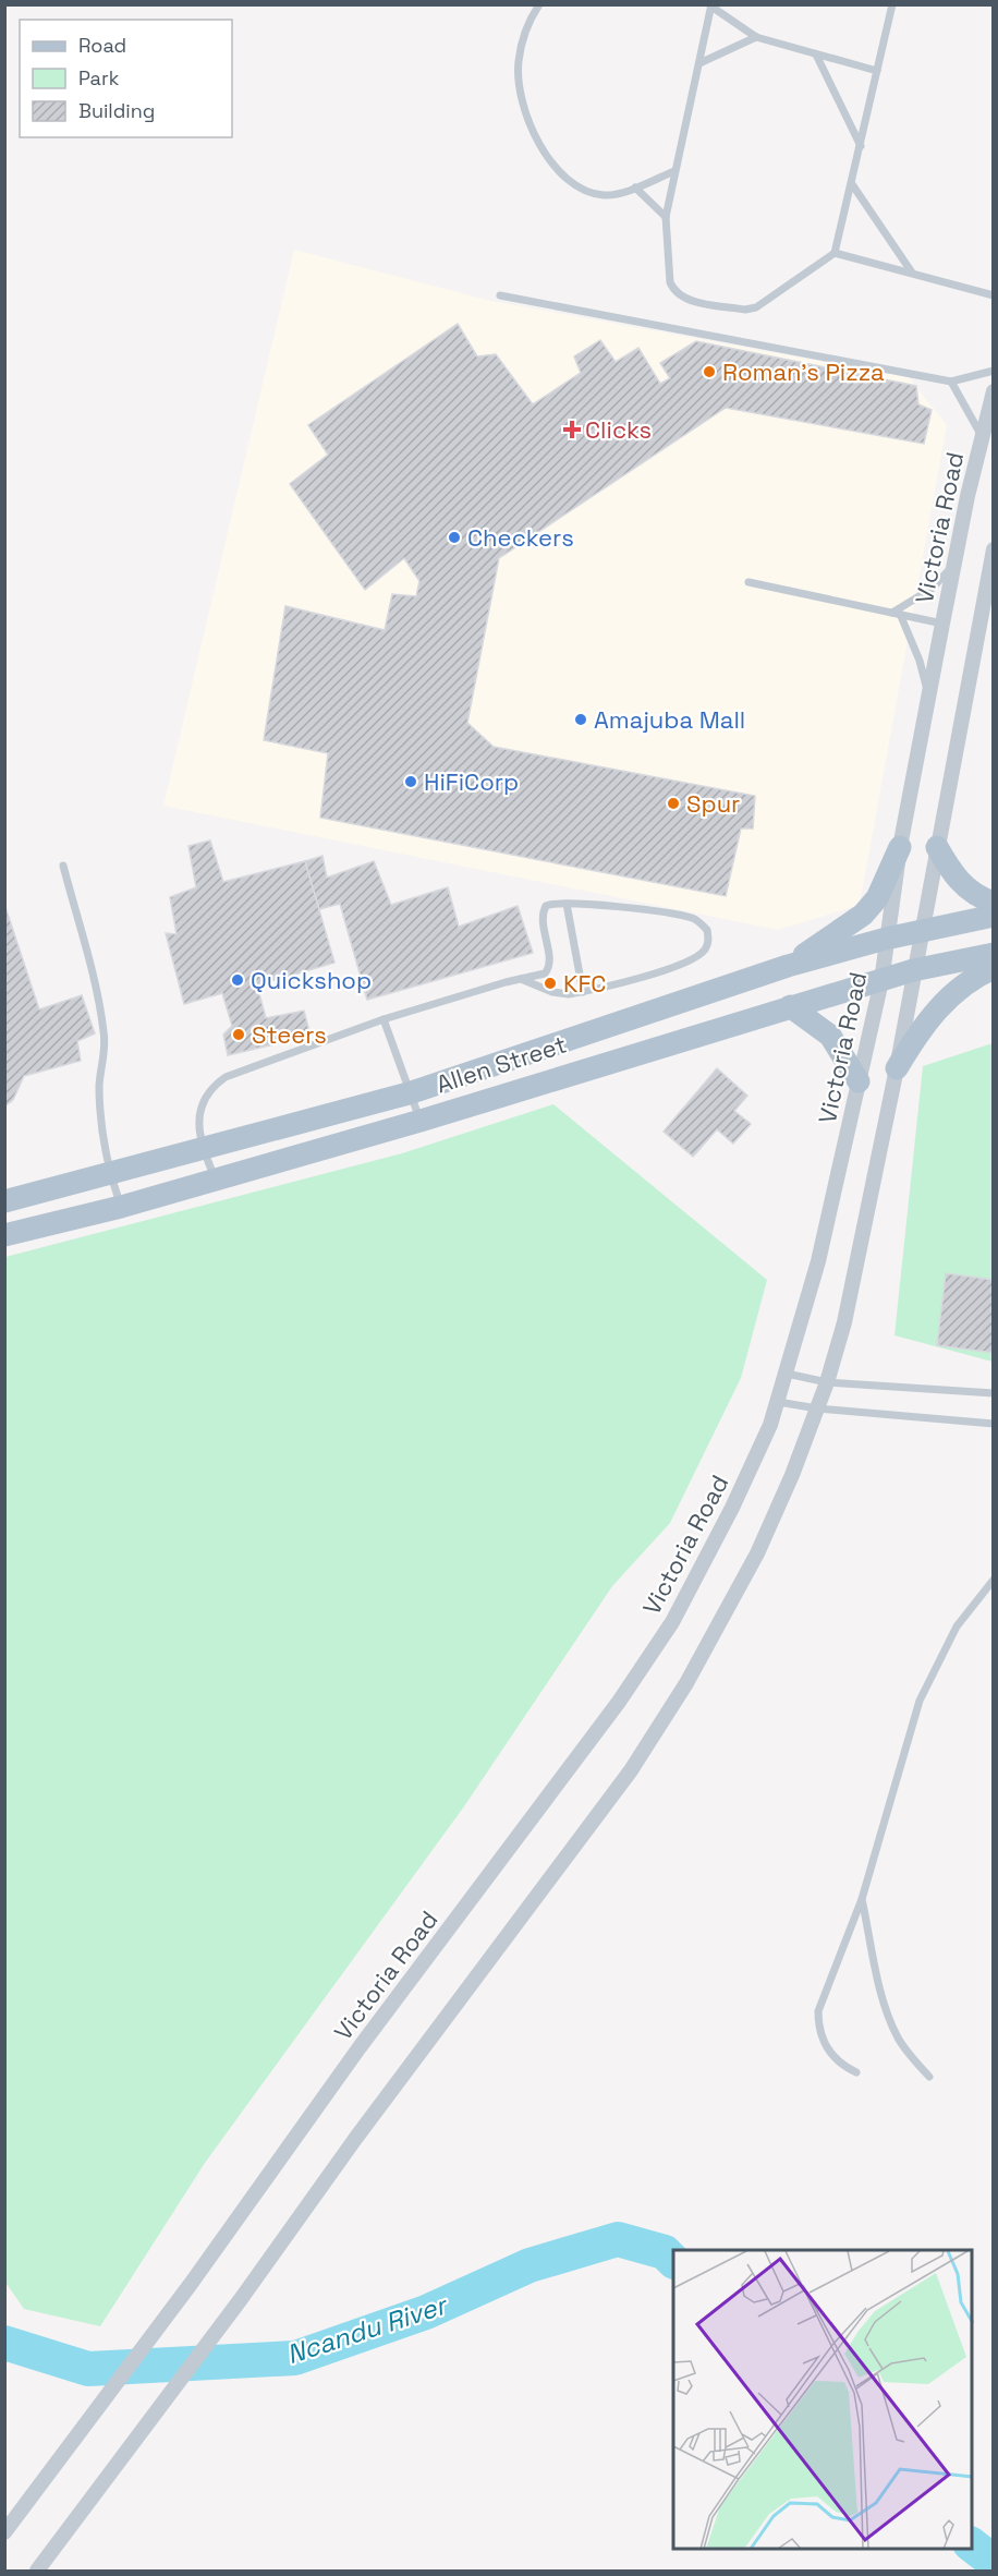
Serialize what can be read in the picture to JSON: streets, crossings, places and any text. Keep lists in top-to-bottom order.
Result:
{
  "streets": {
    "main road": ["Allen Street"],
    "street": ["Victoria Road"]
  },
  "crossings": [
    ["Victoria Road", "Allen Street"]
  ],
  "water": ["Ncandu River"],
  "places": {
    "other": [
      "Roman's Pizza",
      "Checkers",
      "Amajuba Mall",
      "HiFiCorp",
      "Spur",
      "Quickshop",
      "KFC",
      "Steers"
    ],
    "health": ["Clicks"]
  },
  "legend": ["Road", "Park", "Building"]
}
